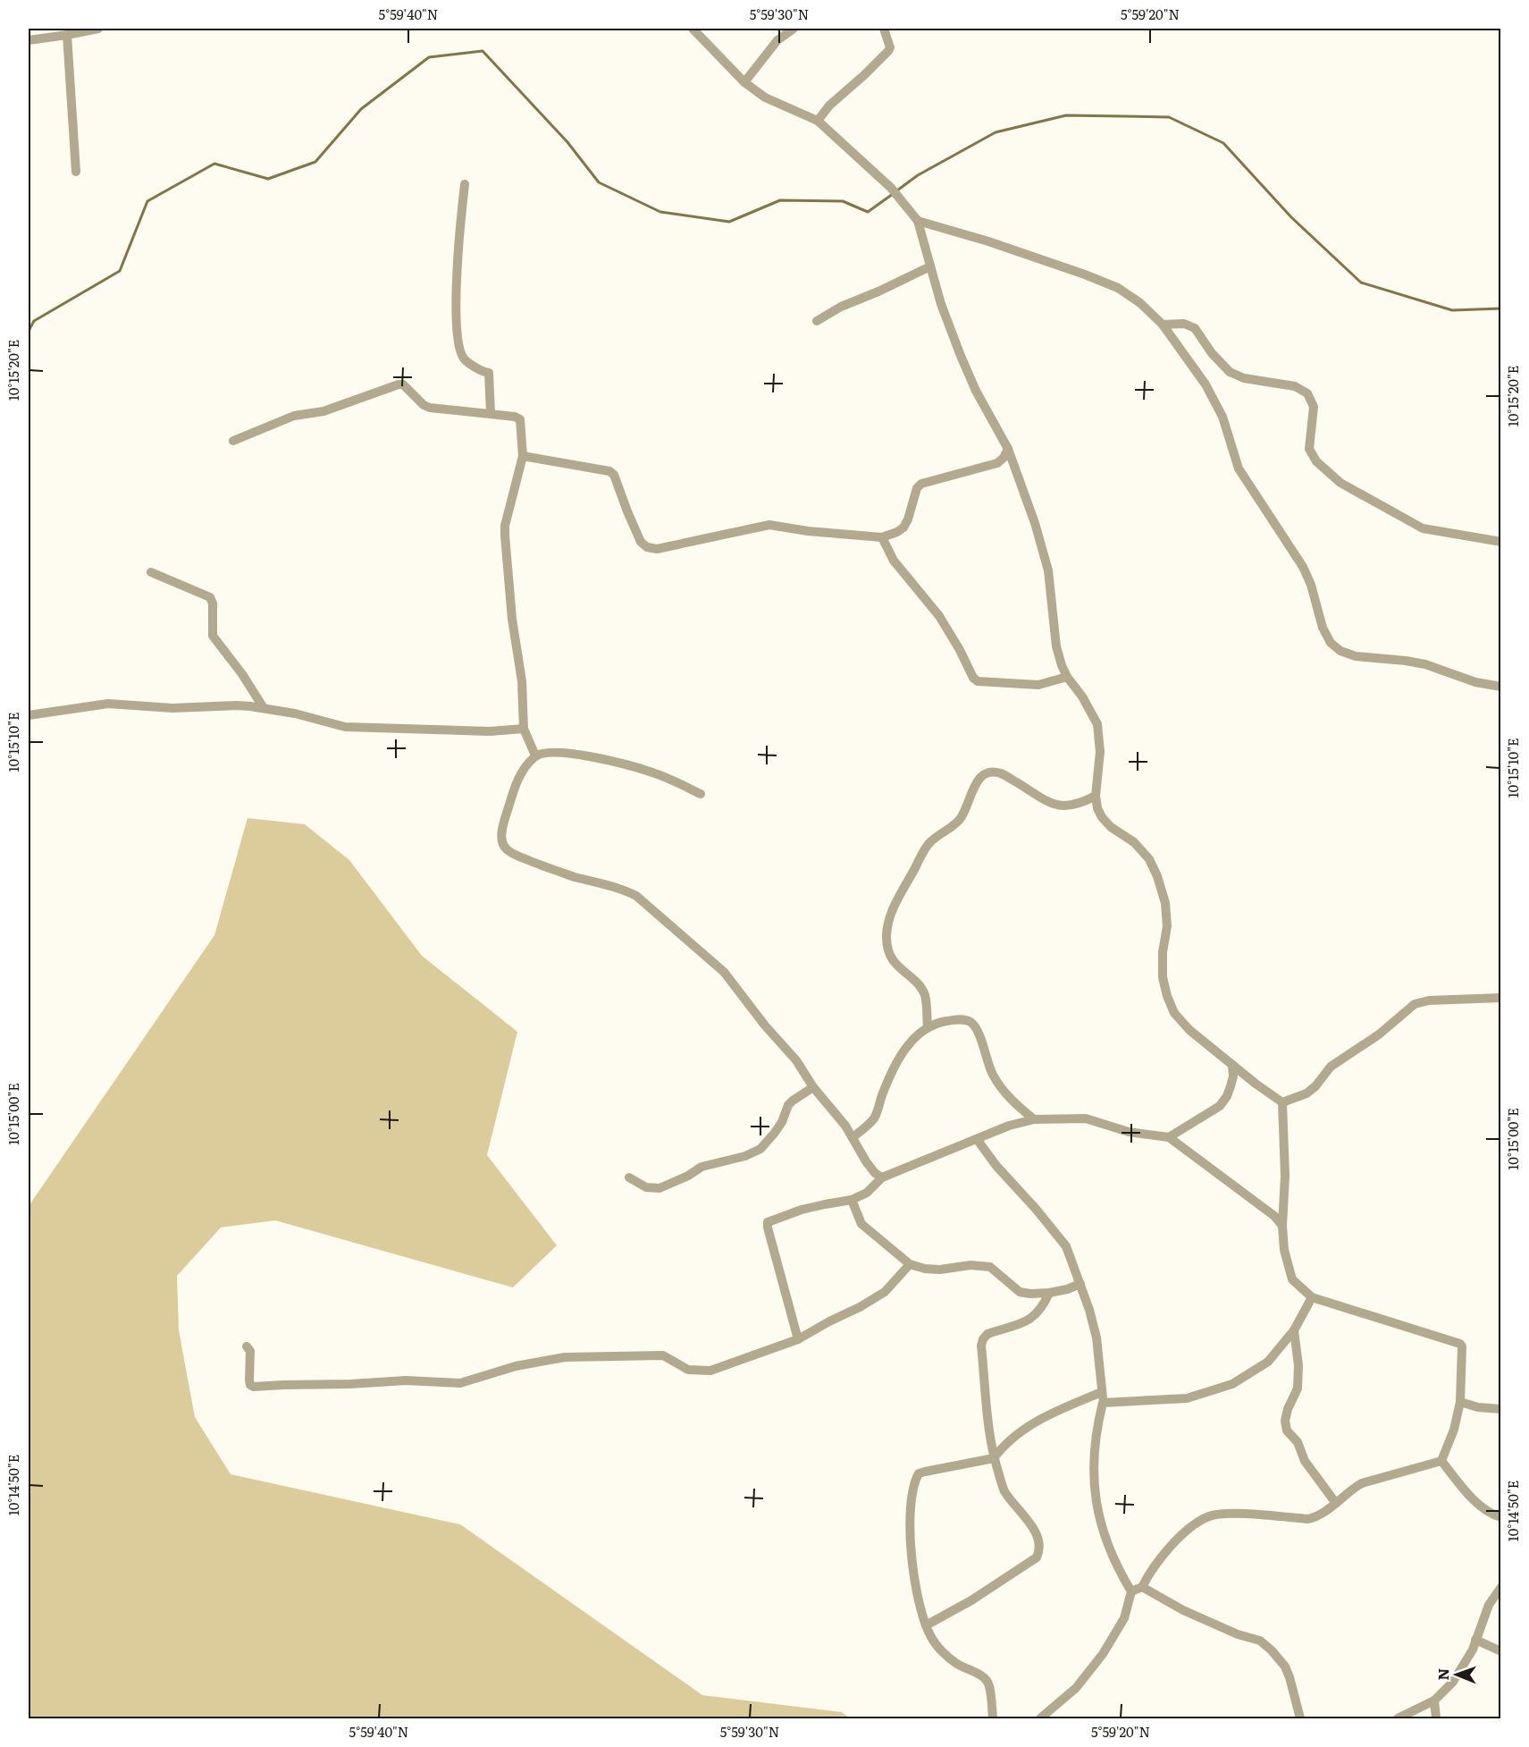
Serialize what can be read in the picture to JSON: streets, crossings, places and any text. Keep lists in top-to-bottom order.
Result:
{
  "north": "left",
  "coordinates": [
    "5°59'40\"N",
    "5°59'30\"N",
    "5°59'20\"N",
    "10°15'20\"E",
    "10°15'10\"E",
    "10°15'00\"E",
    "10°14'50\"E"
  ]
}
